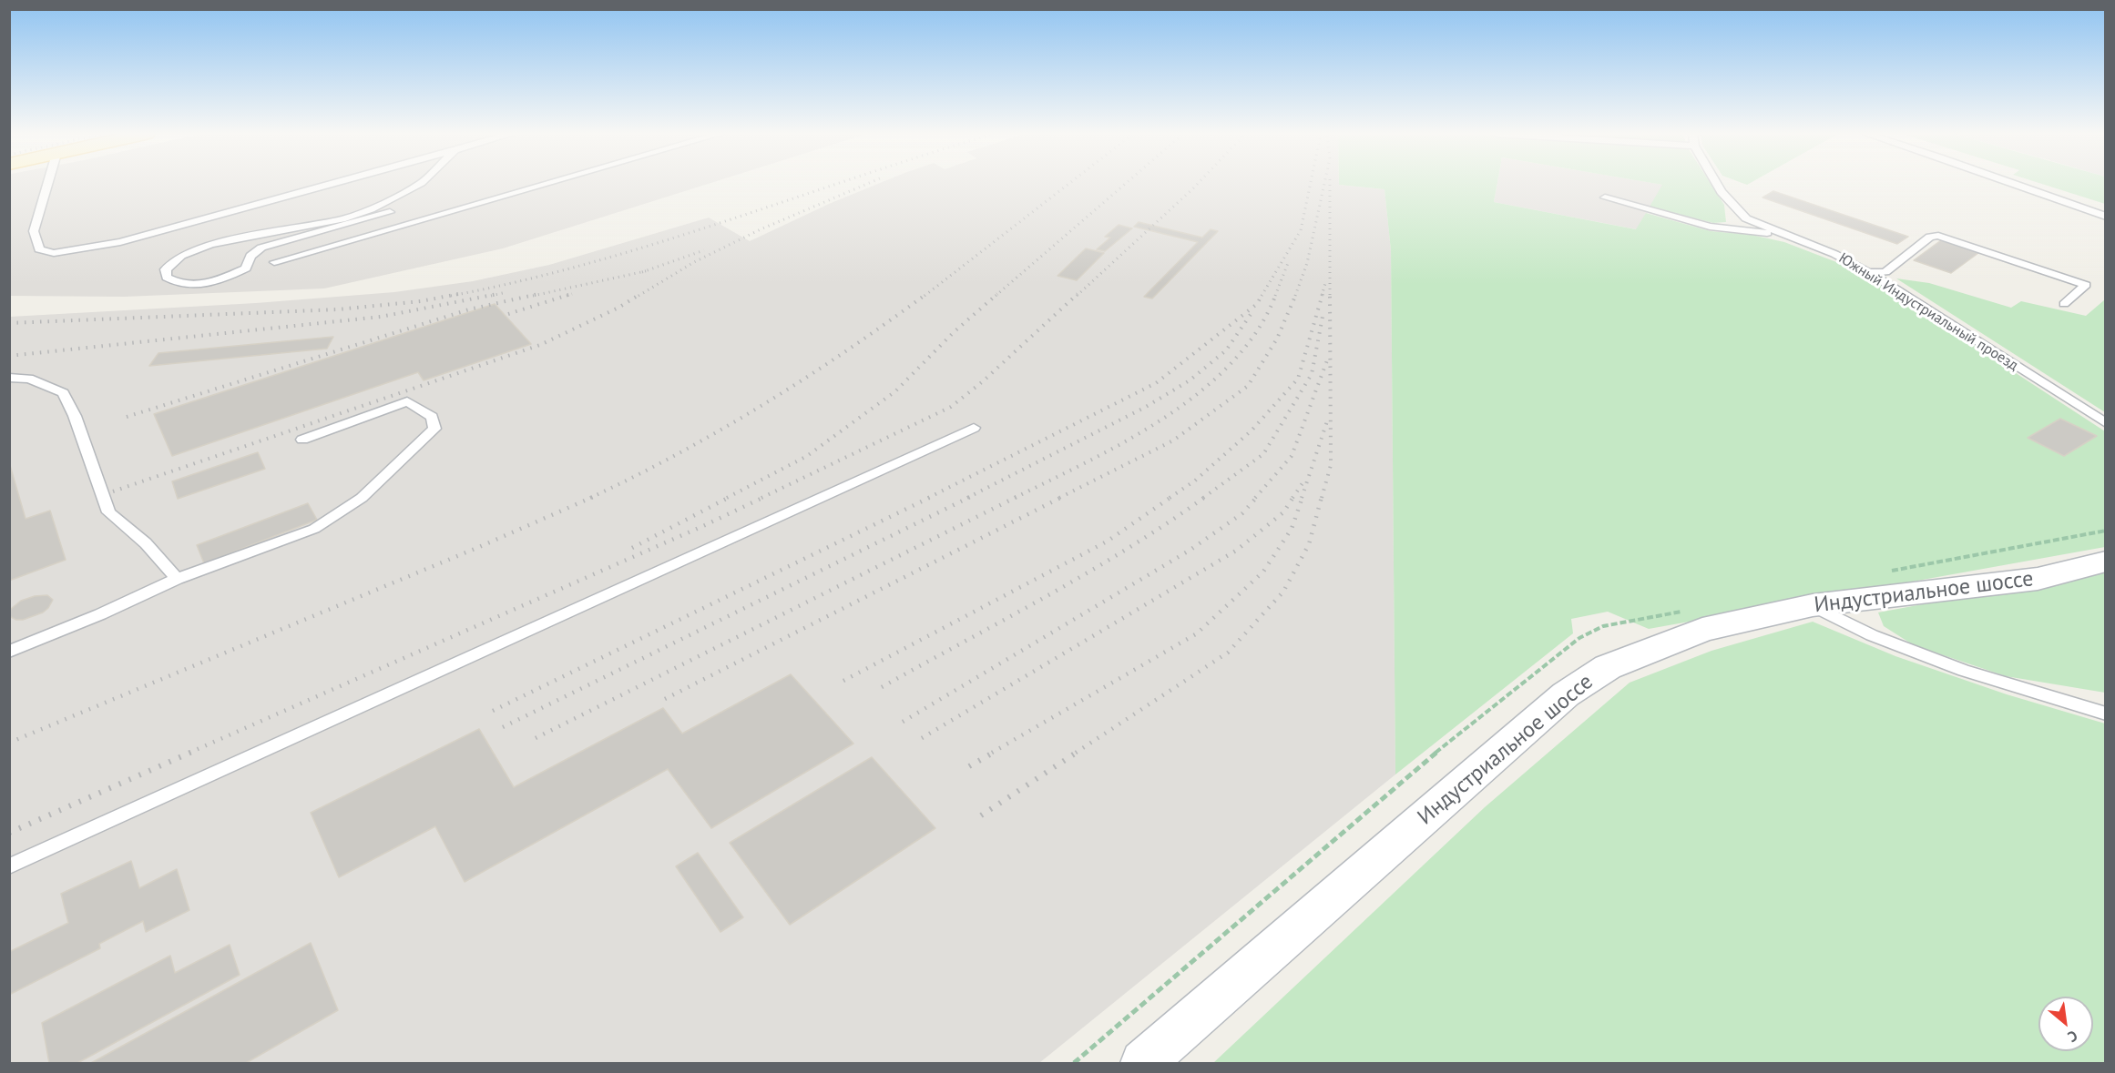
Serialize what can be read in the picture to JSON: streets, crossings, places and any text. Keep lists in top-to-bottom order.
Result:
{
  "streets": {
    "main road": ["Индустриальное шоссе"],
    "lane": ["Южный Индустриальный проезд"]
  },
  "north": "bottom right"
}
